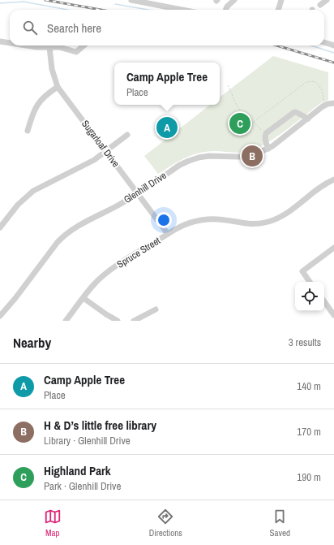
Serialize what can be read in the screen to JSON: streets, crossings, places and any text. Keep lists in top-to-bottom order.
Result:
{
  "streets": {
    "street": ["Sugarloaf Drive", "Glenhill Drive", "Spruce Street"]
  },
  "crossings": [
    ["Sugarloaf Drive", "Glenhill Drive"],
    ["Sugarloaf Drive", "Spruce Street"]
  ],
  "page": {
    "search": "Search here",
    "popup": ["Camp Apple Tree", "Place"],
    "pins": ["C", "A", "B"],
    "heading": ["Nearby", "3 results"],
    "list": [
      {
        "mark": "A",
        "name": "Camp Apple Tree",
        "note": "Place",
        "value": "140 m"
      },
      {
        "mark": "B",
        "name": "H & D’s little free library",
        "note": "Library · Glenhill Drive",
        "value": "170 m"
      },
      {
        "mark": "C",
        "name": "Highland Park",
        "note": "Park · Glenhill Drive",
        "value": "190 m"
      }
    ],
    "nav": ["Map", "Directions", "Saved"]
  }
}
